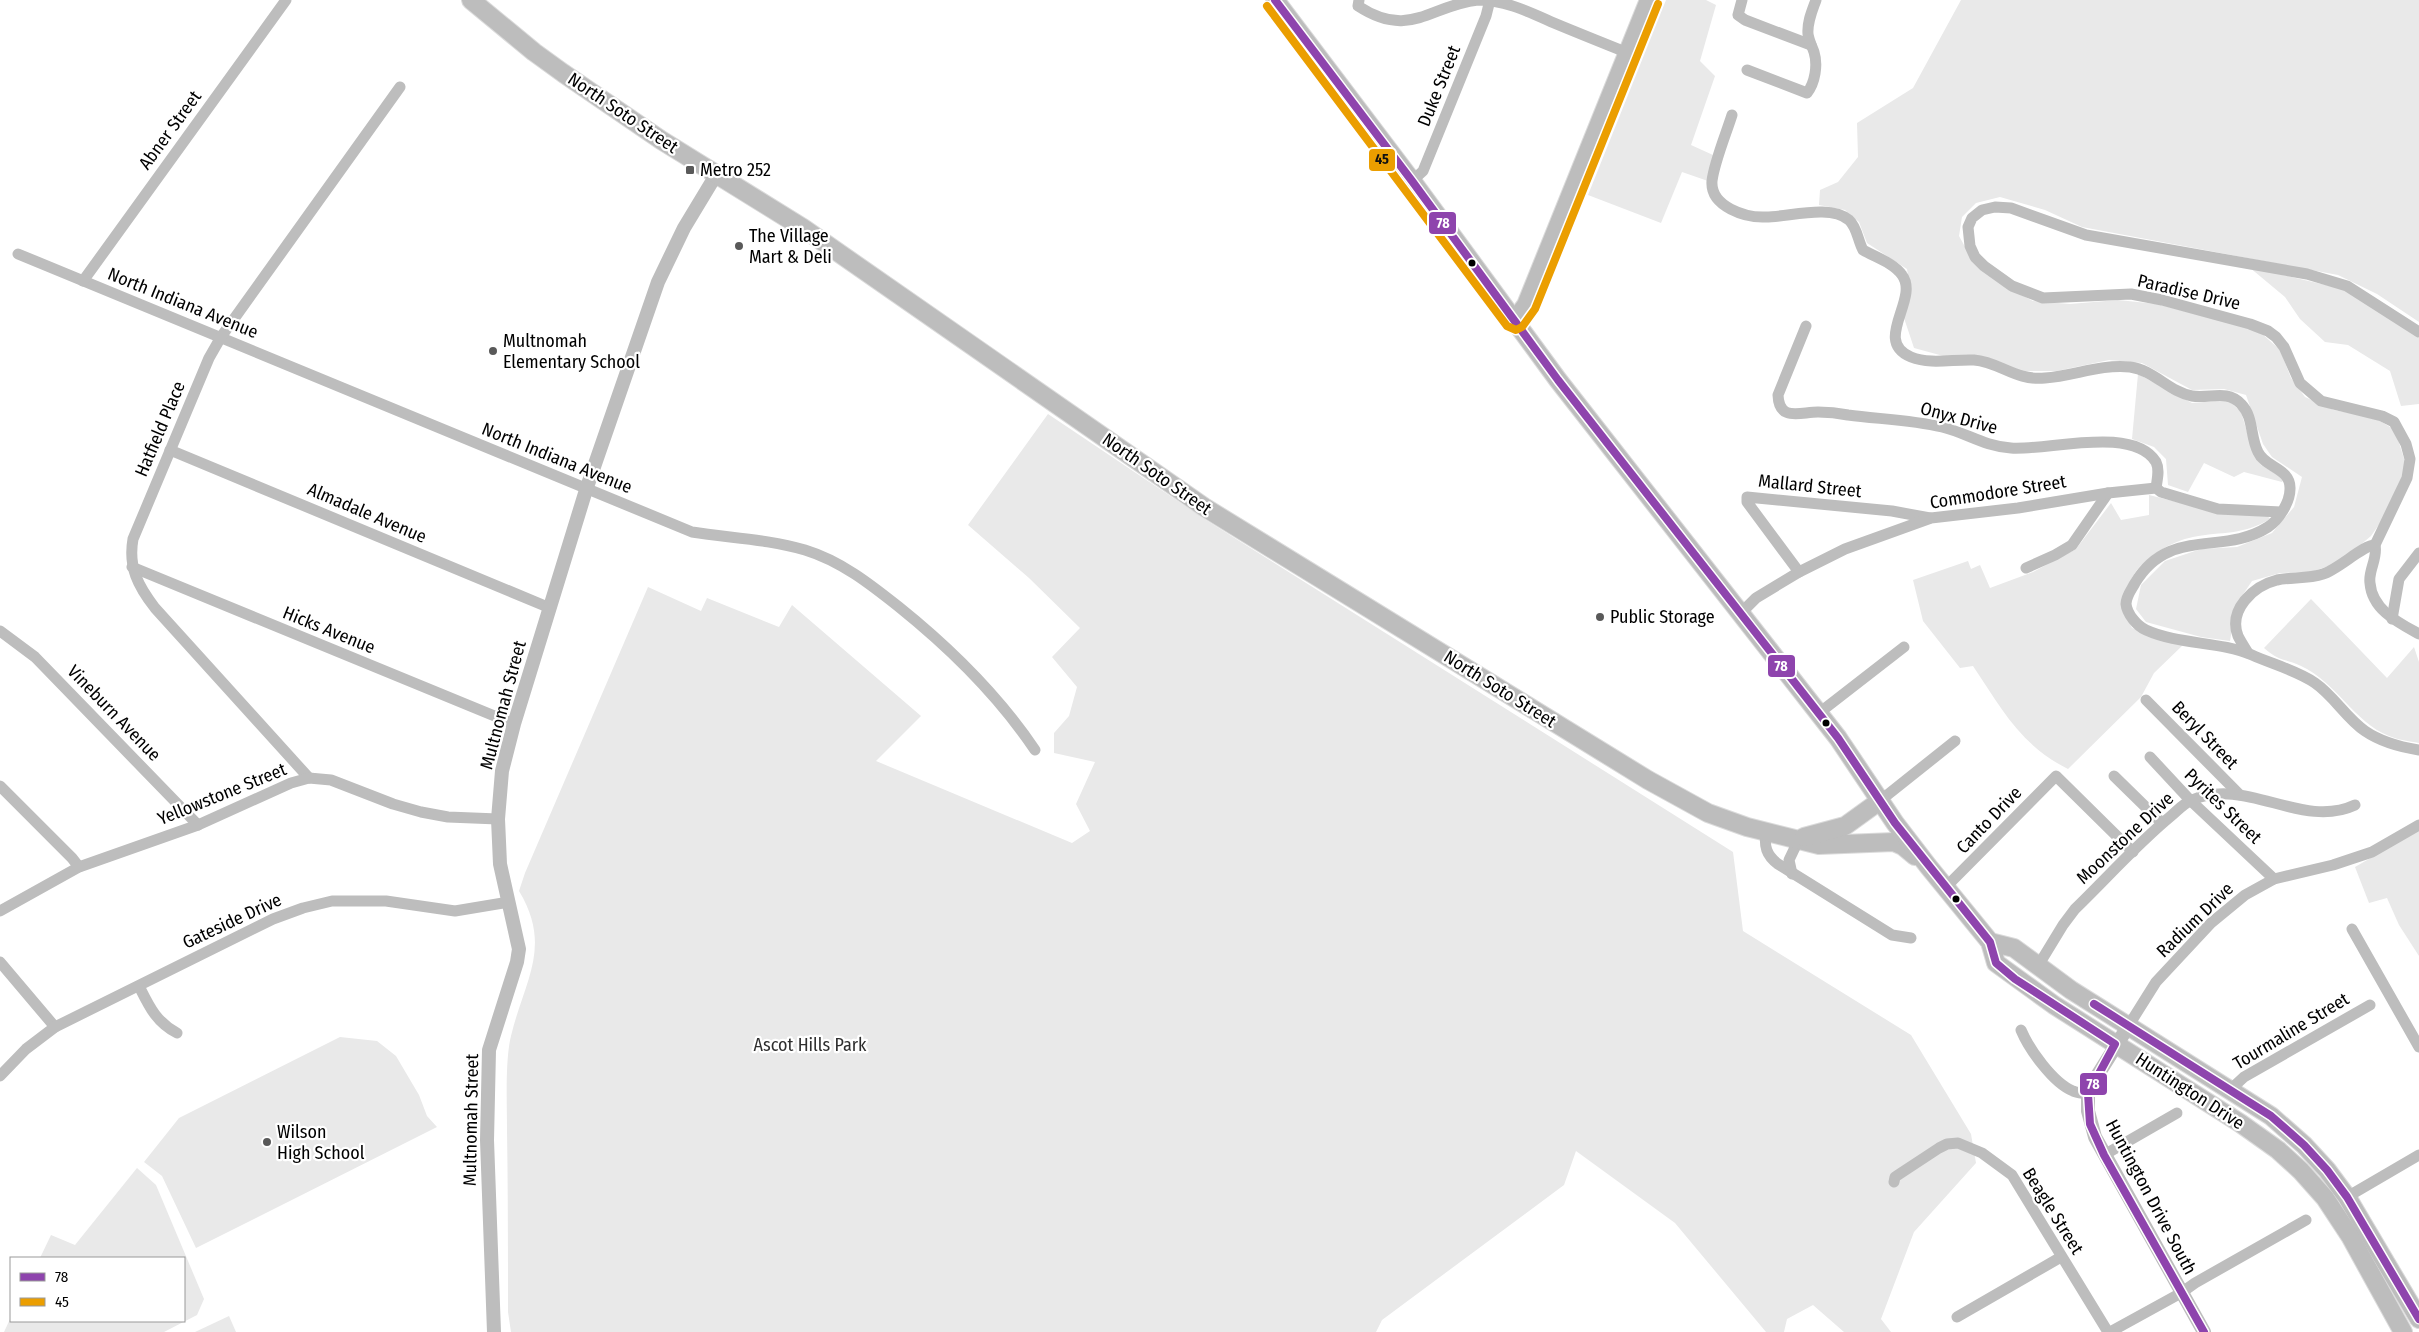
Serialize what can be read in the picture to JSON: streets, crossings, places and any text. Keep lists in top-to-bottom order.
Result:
{
  "streets": {
    "main road": ["North Soto Street", "Huntington Drive"],
    "street": [
      "Duke Street",
      "Abner Street",
      "Paradise Drive",
      "North Indiana Avenue",
      "Onyx Drive",
      "Hatfield Place",
      "Mallard Street",
      "Commodore Street",
      "Almadale Avenue",
      "Hicks Avenue",
      "Multnomah Street",
      "Vineburn Avenue",
      "Beryl Street",
      "Yellowstone Street",
      "Pyrites Street",
      "Canto Drive",
      "Moonstone Drive",
      "Radium Drive",
      "Gateside Drive",
      "Tourmaline Street",
      "Huntington Drive South",
      "Beagle Street"
    ]
  },
  "crossings": [
    ["North Soto Street", "Multnomah Street"],
    ["Abner Street", "North Indiana Avenue"],
    ["North Indiana Avenue", "Hatfield Place"],
    ["North Indiana Avenue", "Multnomah Street"],
    ["Onyx Drive", "Commodore Street"],
    ["Hatfield Place", "Almadale Avenue"],
    ["Hatfield Place", "Hicks Avenue"],
    ["Hatfield Place", "Yellowstone Street"],
    ["Mallard Street", "Commodore Street"],
    ["Almadale Avenue", "Multnomah Street"],
    ["Hicks Avenue", "Multnomah Street"],
    ["Multnomah Street", "Yellowstone Street"],
    ["Multnomah Street", "Gateside Drive"],
    ["Vineburn Avenue", "Yellowstone Street"],
    ["Beryl Street", "Moonstone Drive"],
    ["Pyrites Street", "Moonstone Drive"],
    ["Pyrites Street", "Radium Drive"],
    ["Canto Drive", "Moonstone Drive"],
    ["Moonstone Drive", "Huntington Drive"],
    ["Radium Drive", "Huntington Drive"],
    ["Tourmaline Street", "Huntington Drive"]
  ],
  "parks": ["Ascot Hills Park"],
  "places": {
    "transit": ["Metro 252"],
    "other": [
      "The Village Mart & Deli",
      "Multnomah Elementary School",
      "Public Storage",
      "Wilson High School"
    ]
  },
  "lines": ["transit line 78", "transit line 45"],
  "legend": ["78", "45"]
}
